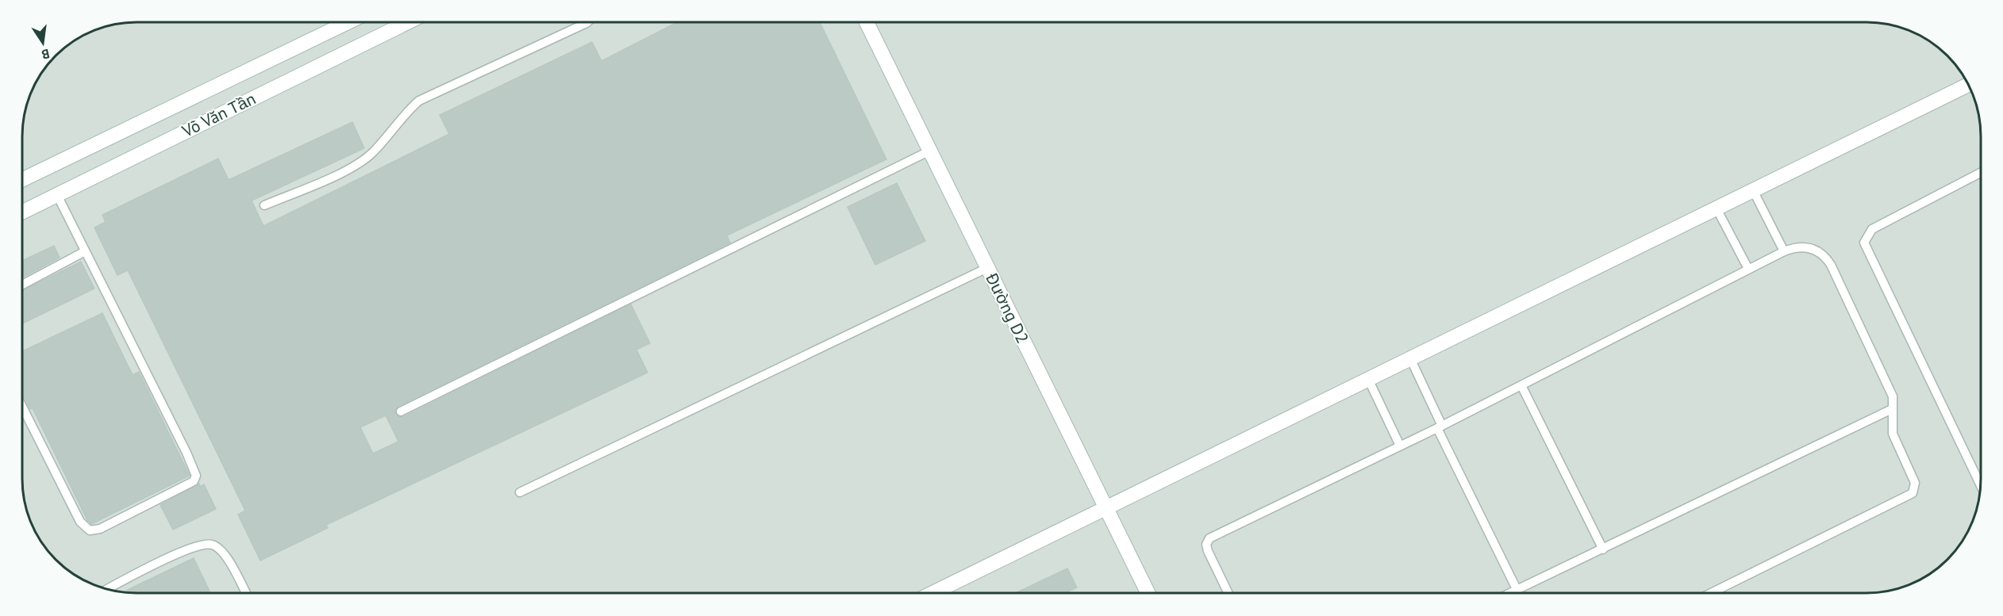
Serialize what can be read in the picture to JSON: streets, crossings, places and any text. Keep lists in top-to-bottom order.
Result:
{
  "streets": {
    "street": ["Võ Văn Tần", "Đường D2"]
  },
  "north": "bottom"
}
